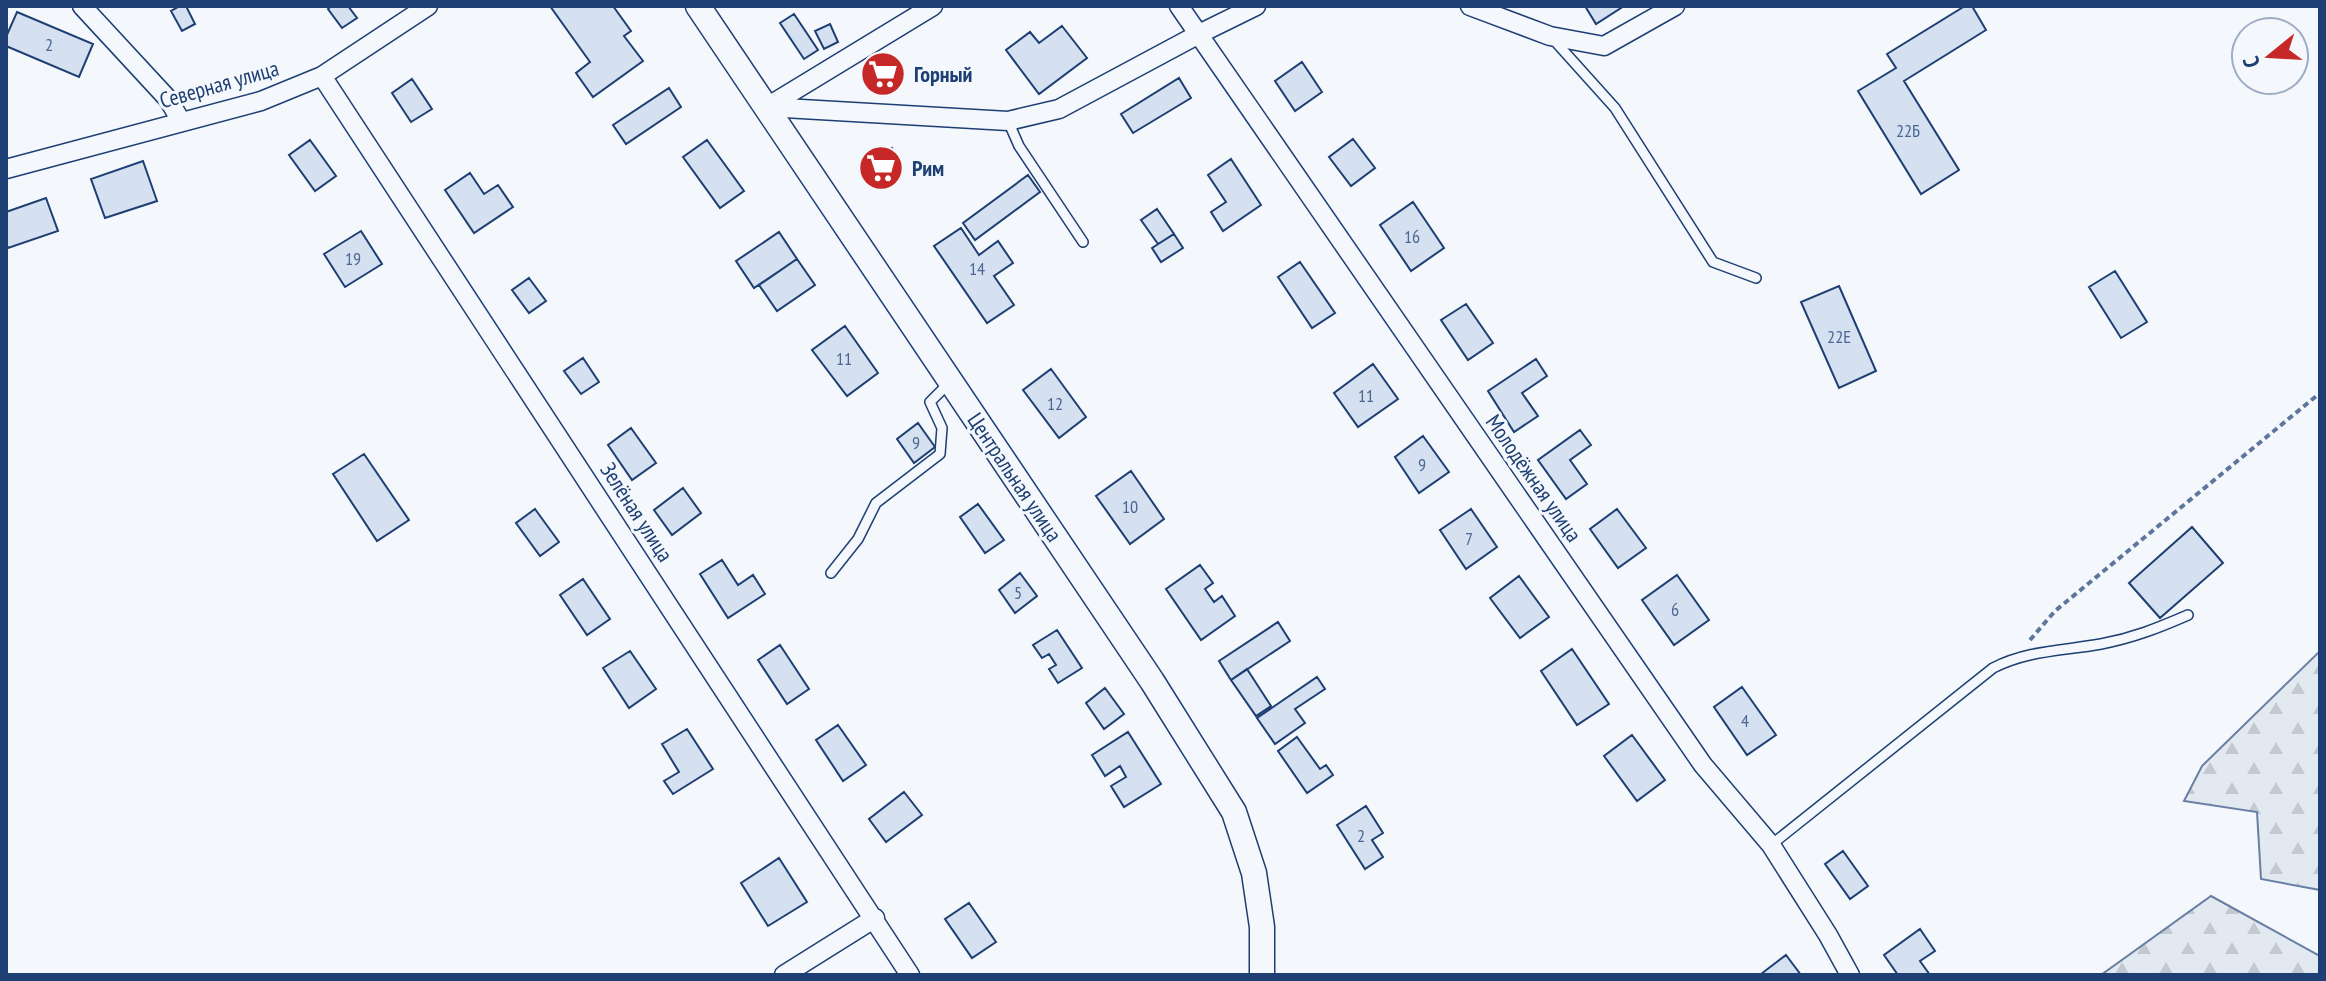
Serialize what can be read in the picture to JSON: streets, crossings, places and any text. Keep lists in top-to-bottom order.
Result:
{
  "streets": {
    "street": [
      "Северная улица",
      "Центральная улица",
      "Молодёжная улица",
      "Зелёная улица"
    ]
  },
  "crossings": [
    ["Северная улица", "Зелёная улица"]
  ],
  "places": {
    "supermarket": ["Горный", "Рим"]
  },
  "house_numbers": [
    "2",
    "22Б",
    "16",
    "19",
    "14",
    "22Е",
    "11",
    "11",
    "12",
    "9",
    "9",
    "10",
    "7",
    "5",
    "6",
    "4",
    "2"
  ],
  "north": "left"
}
